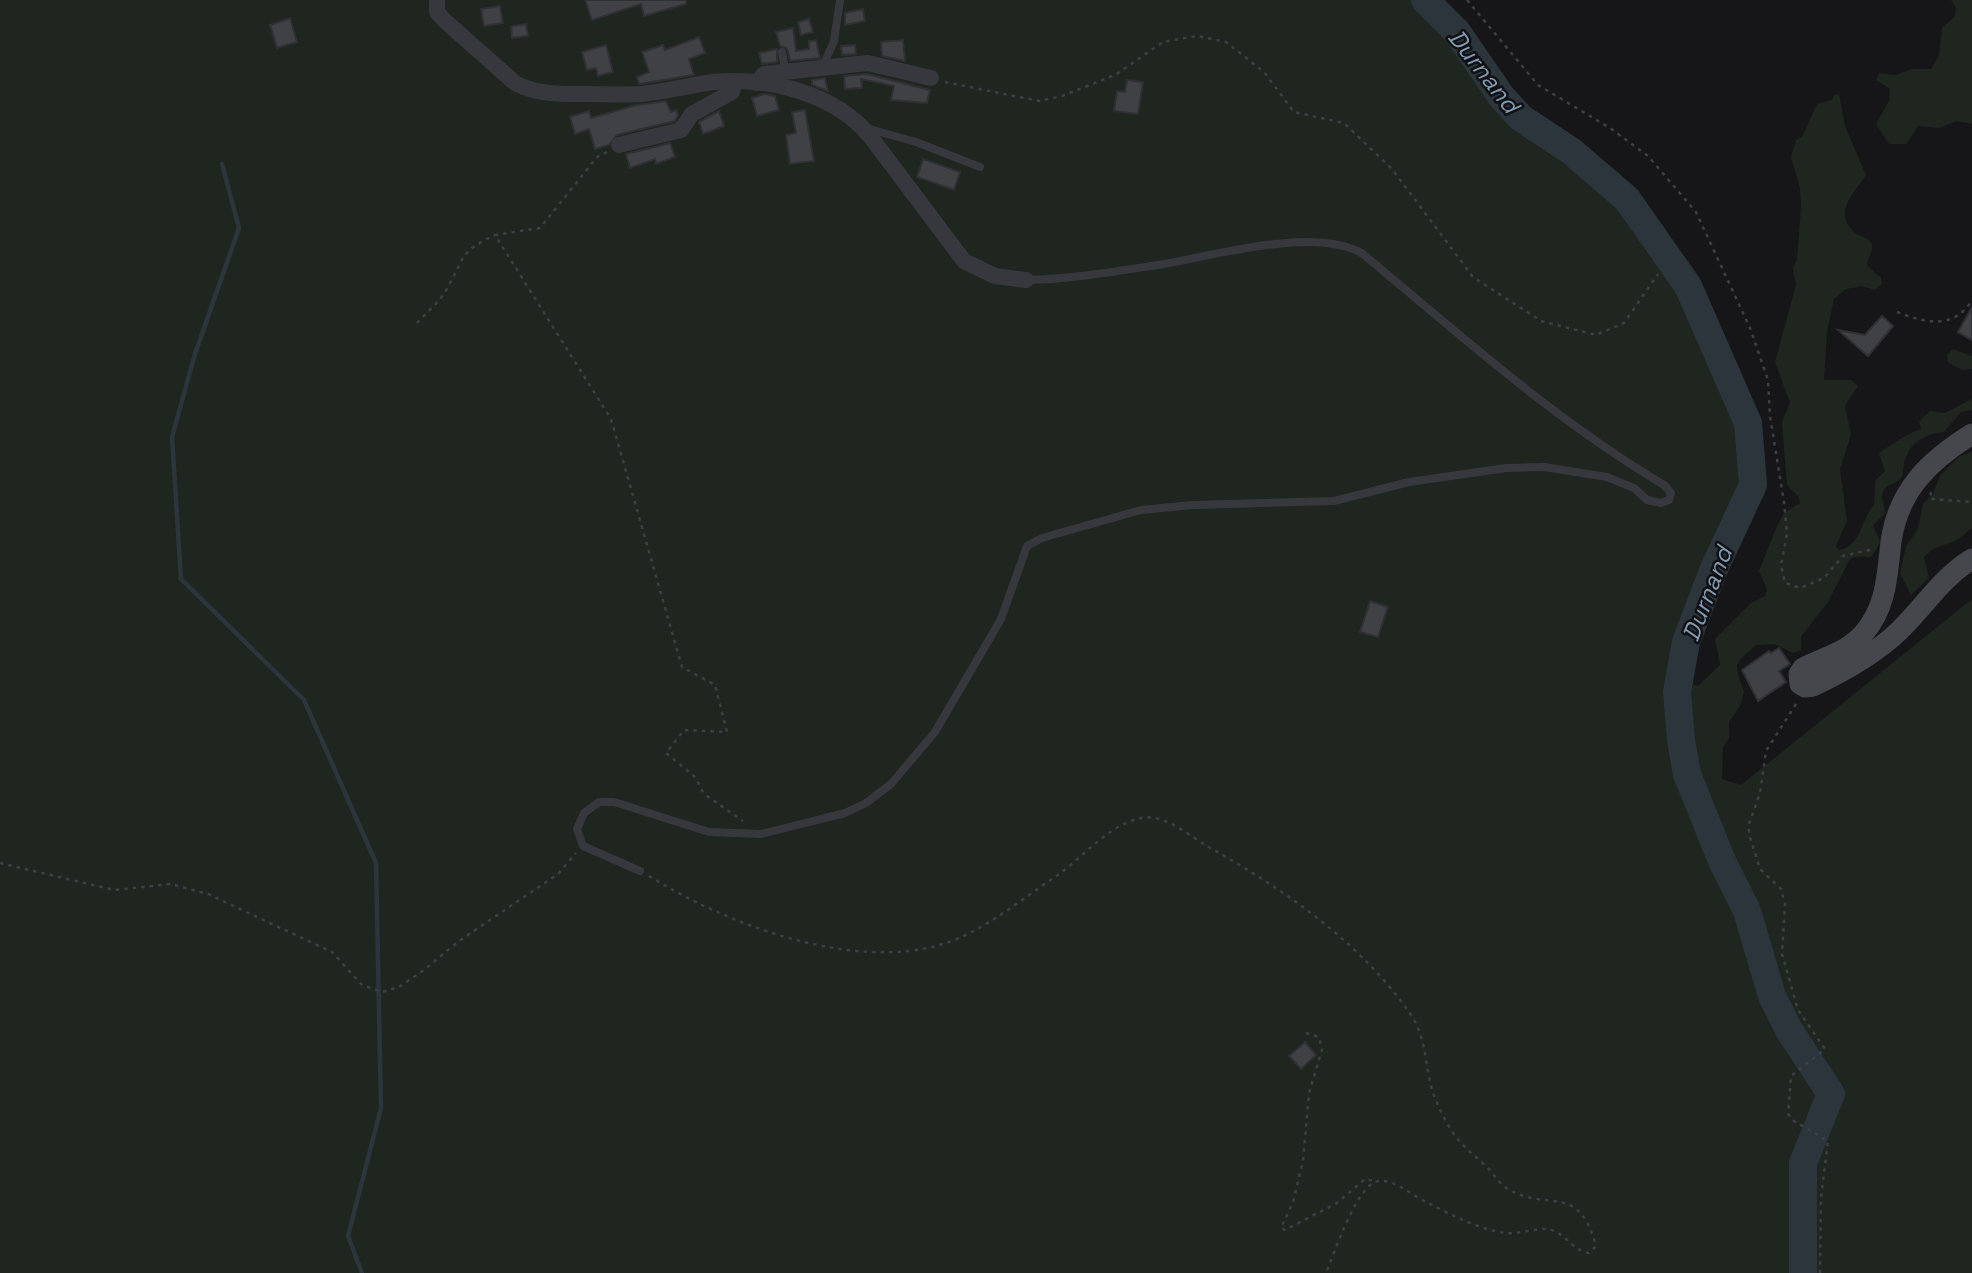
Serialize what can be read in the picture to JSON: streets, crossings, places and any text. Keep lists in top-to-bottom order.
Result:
{
  "water": ["Durnand"]
}
